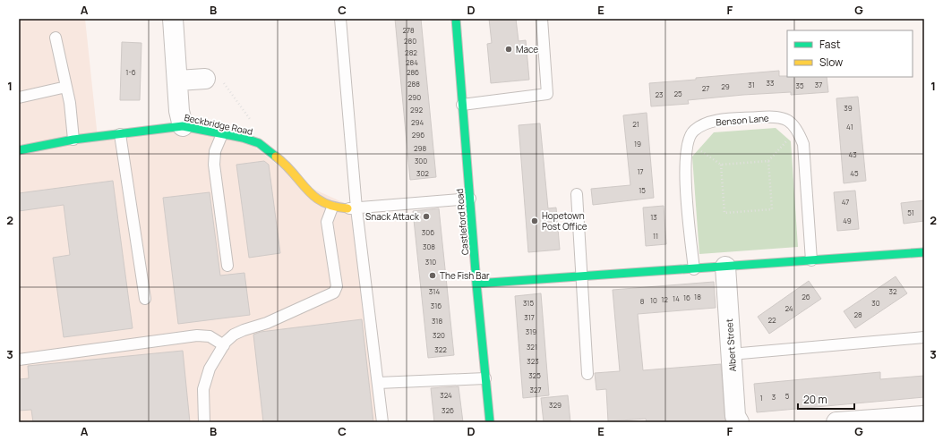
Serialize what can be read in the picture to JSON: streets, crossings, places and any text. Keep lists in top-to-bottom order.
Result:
{
  "streets": {
    "street": ["Beckbridge Road", "Castleford Road", "Albert Street"],
    "lane": ["Benson Lane"]
  },
  "places": [
    "Mace",
    "Snack Attack",
    "Hopetown Post Office",
    "The Fish Bar"
  ],
  "house_numbers": [
    "278",
    "280",
    "282",
    "284",
    "1-6",
    "286",
    "33",
    "288",
    "31",
    "37",
    "35",
    "29",
    "27",
    "25",
    "23",
    "290",
    "39",
    "292",
    "294",
    "21",
    "41",
    "296",
    "19",
    "298",
    "43",
    "300",
    "17",
    "302",
    "45",
    "15",
    "47",
    "51",
    "13",
    "49",
    "306",
    "11",
    "308",
    "310",
    "314",
    "32",
    "18",
    "26",
    "16",
    "14",
    "12",
    "10",
    "8",
    "315",
    "30",
    "316",
    "24",
    "28",
    "317",
    "22",
    "318",
    "319",
    "320",
    "321",
    "322",
    "323",
    "325",
    "327",
    "324",
    "5",
    "3",
    "1",
    "329",
    "326"
  ],
  "legend": ["Fast", "Slow"],
  "scale_bar": "20 m",
  "grid": {
    "columns": [
      "A",
      "B",
      "C",
      "D",
      "E",
      "F",
      "G"
    ],
    "rows": ["1", "2", "3"]
  }
}
